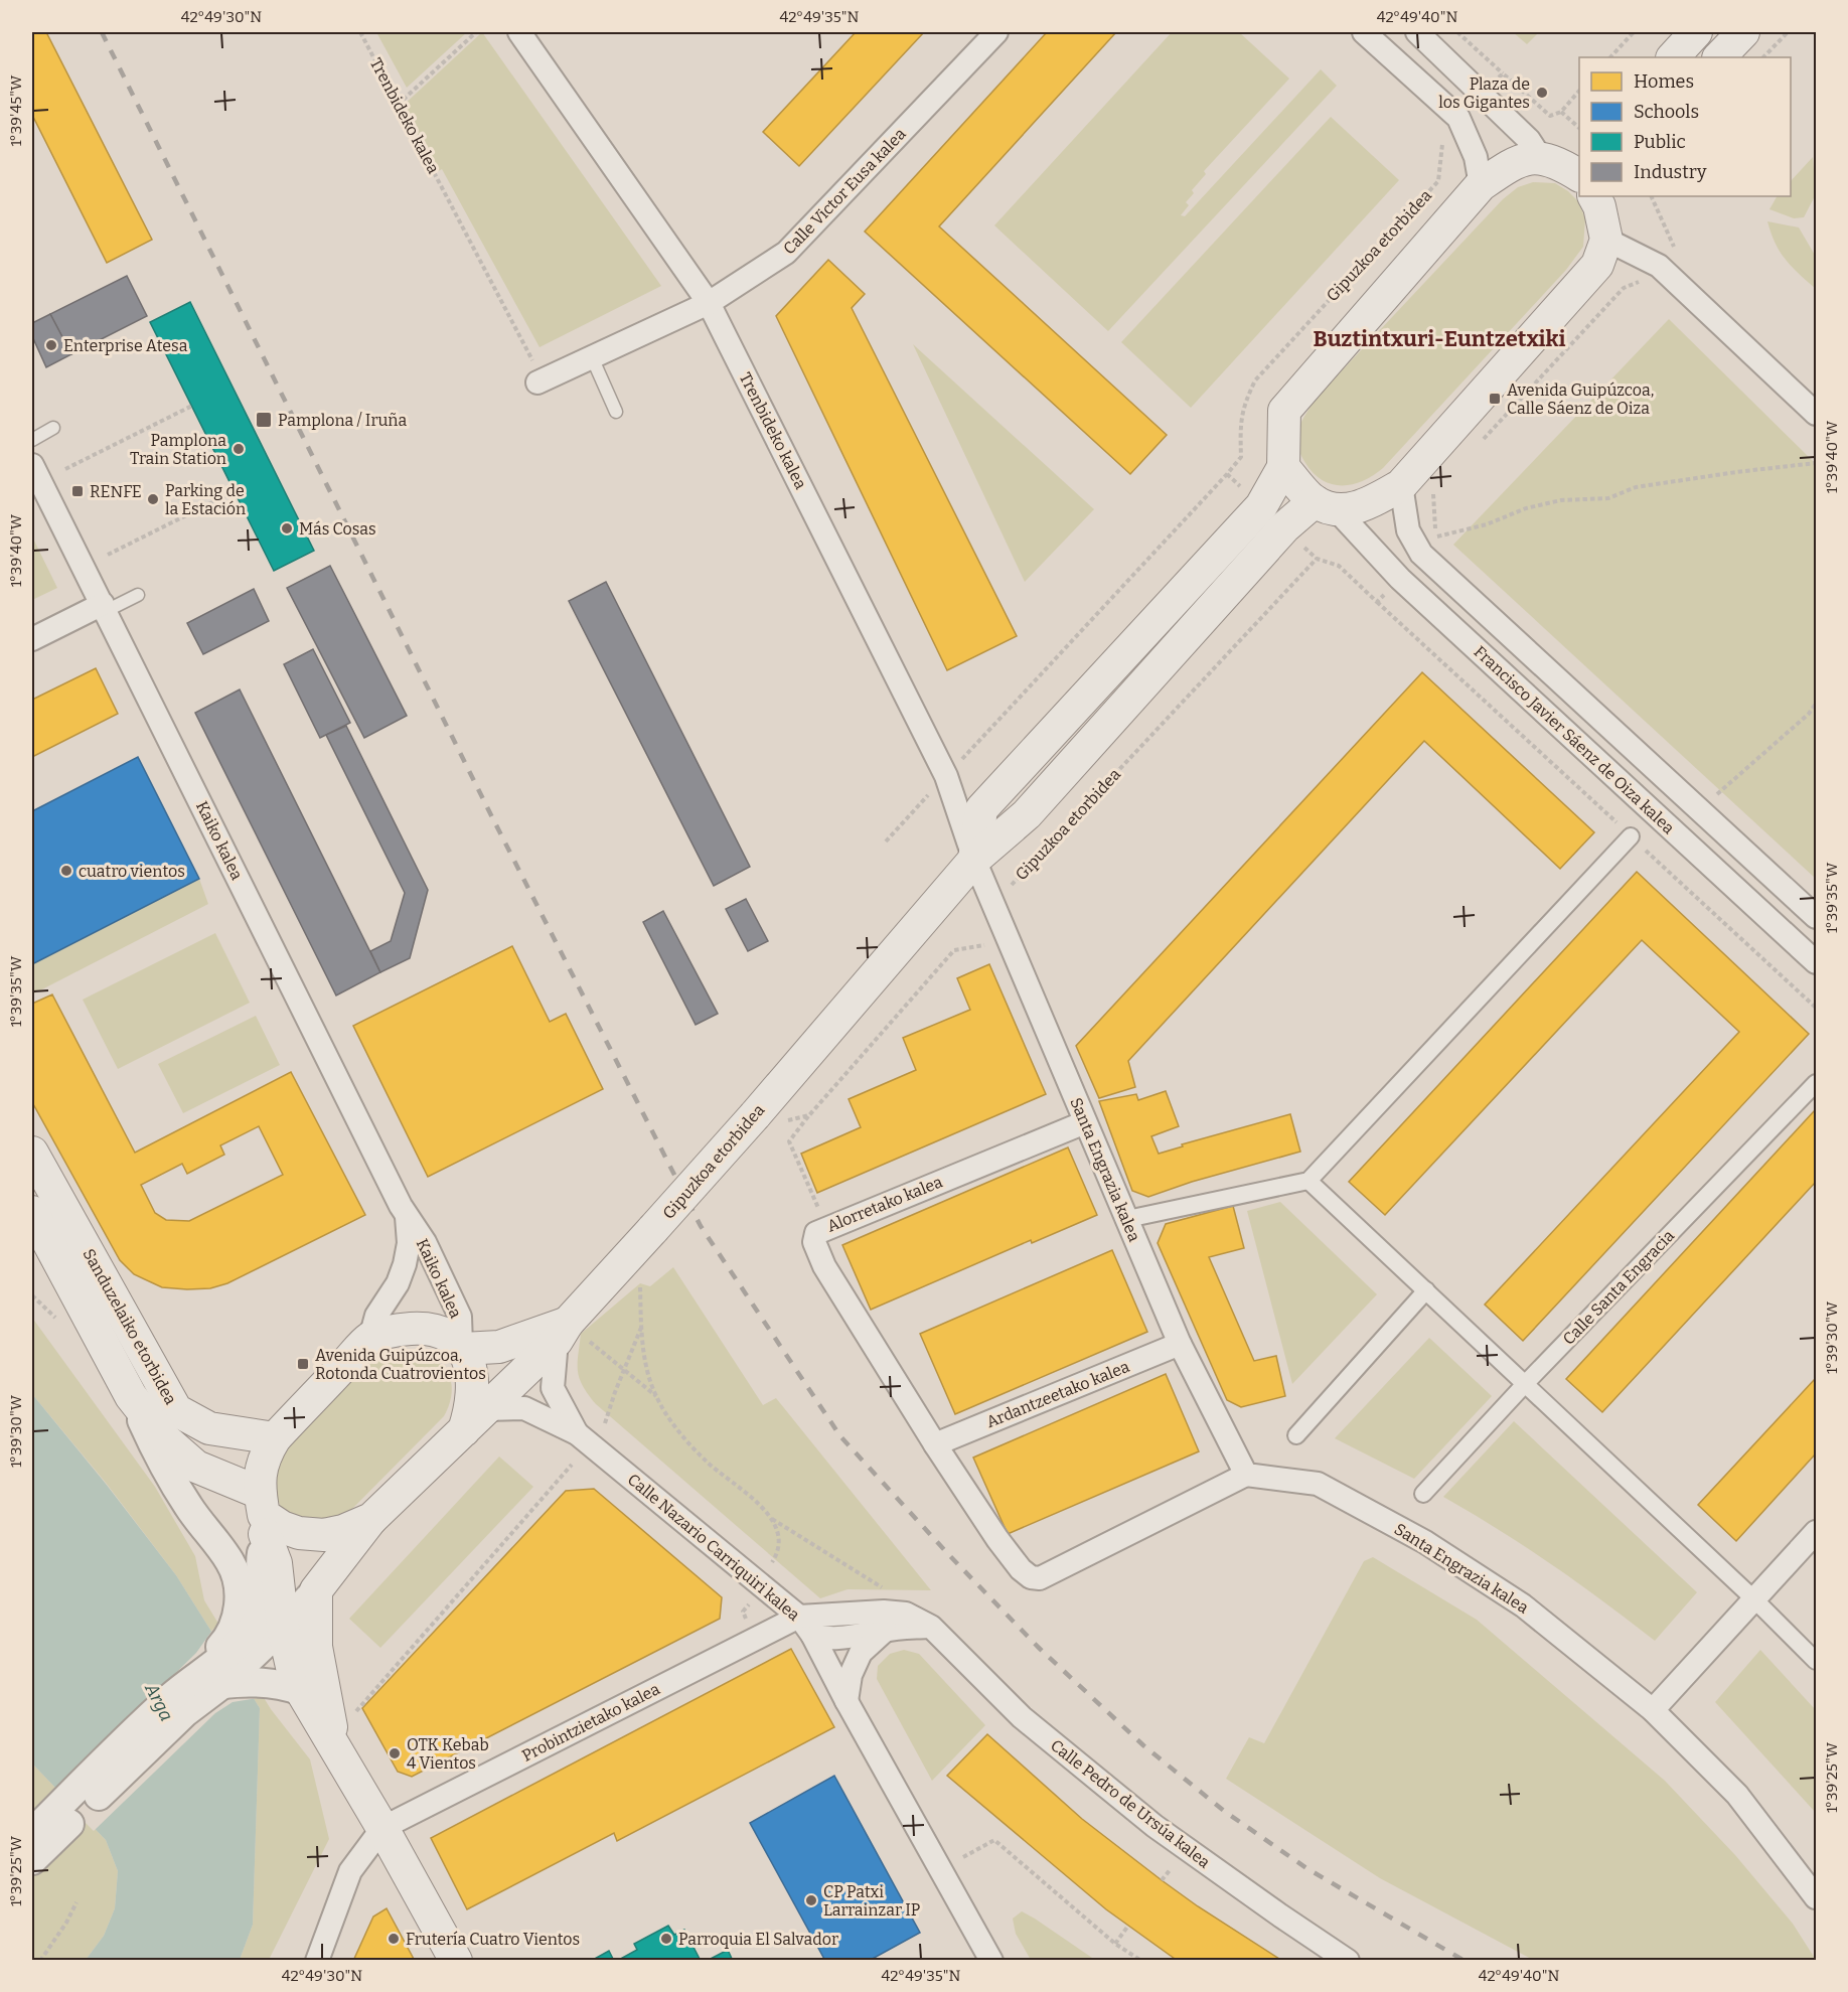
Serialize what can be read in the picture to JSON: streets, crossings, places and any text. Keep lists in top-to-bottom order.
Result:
{
  "streets": {
    "main road": ["Gipuzkoa etorbidea", "Sanduzelaiko etorbidea"],
    "street": [
      "Trenbideko kalea",
      "Calle Victor Eusa kalea",
      "Francisco Javier Sáenz de Oiza kalea",
      "Kaiko kalea",
      "Santa Engrazia kalea",
      "Alorretako kalea",
      "Calle Santa Engracia",
      "Ardantzeetako kalea",
      "Calle Nazario Carriquiri kalea",
      "Probintzietako kalea",
      "Calle Pedro de Ursúa kalea"
    ]
  },
  "crossings": [
    ["Trenbideko kalea", "Calle Victor Eusa kalea"],
    ["Trenbideko kalea", "Gipuzkoa etorbidea"],
    ["Trenbideko kalea", "Santa Engrazia kalea"],
    ["Gipuzkoa etorbidea", "Francisco Javier Sáenz de Oiza kalea"],
    ["Gipuzkoa etorbidea", "Kaiko kalea"],
    ["Gipuzkoa etorbidea", "Santa Engrazia kalea"],
    ["Gipuzkoa etorbidea", "Sanduzelaiko etorbidea"],
    ["Gipuzkoa etorbidea", "Calle Nazario Carriquiri kalea"],
    ["Santa Engrazia kalea", "Alorretako kalea"],
    ["Santa Engrazia kalea", "Ardantzeetako kalea"],
    ["Alorretako kalea", "Ardantzeetako kalea"],
    ["Calle Nazario Carriquiri kalea", "Probintzietako kalea"],
    ["Calle Nazario Carriquiri kalea", "Calle Pedro de Ursúa kalea"],
    ["Probintzietako kalea", "Calle Pedro de Ursúa kalea"]
  ],
  "districts": ["Buztintxuri-Euntzetxiki"],
  "water": ["Arga"],
  "places": {
    "other": [
      "Plaza de los Gigantes",
      "Enterprise Atesa",
      "Pamplona Train Station",
      "Parking de la Estación",
      "Más Cosas",
      "cuatro vientos",
      "OTK Kebab 4 Vientos",
      "CP Patxi Larrainzar IP",
      "Frutería Cuatro Vientos",
      "Parroquia El Salvador"
    ],
    "transit": [
      "Avenida Guipúzcoa, Calle Sáenz de Oiza",
      "Pamplona / Iruña",
      "RENFE",
      "Avenida Guipúzcoa, Rotonda Cuatrovientos"
    ]
  },
  "legend": [
    "Homes",
    "Schools",
    "Public",
    "Industry"
  ],
  "coordinates": [
    "42°49'30\"N",
    "42°49'35\"N",
    "42°49'40\"N",
    "1°39'45\"W",
    "1°39'40\"W",
    "1°39'35\"W",
    "1°39'30\"W",
    "1°39'25\"W"
  ]
}
